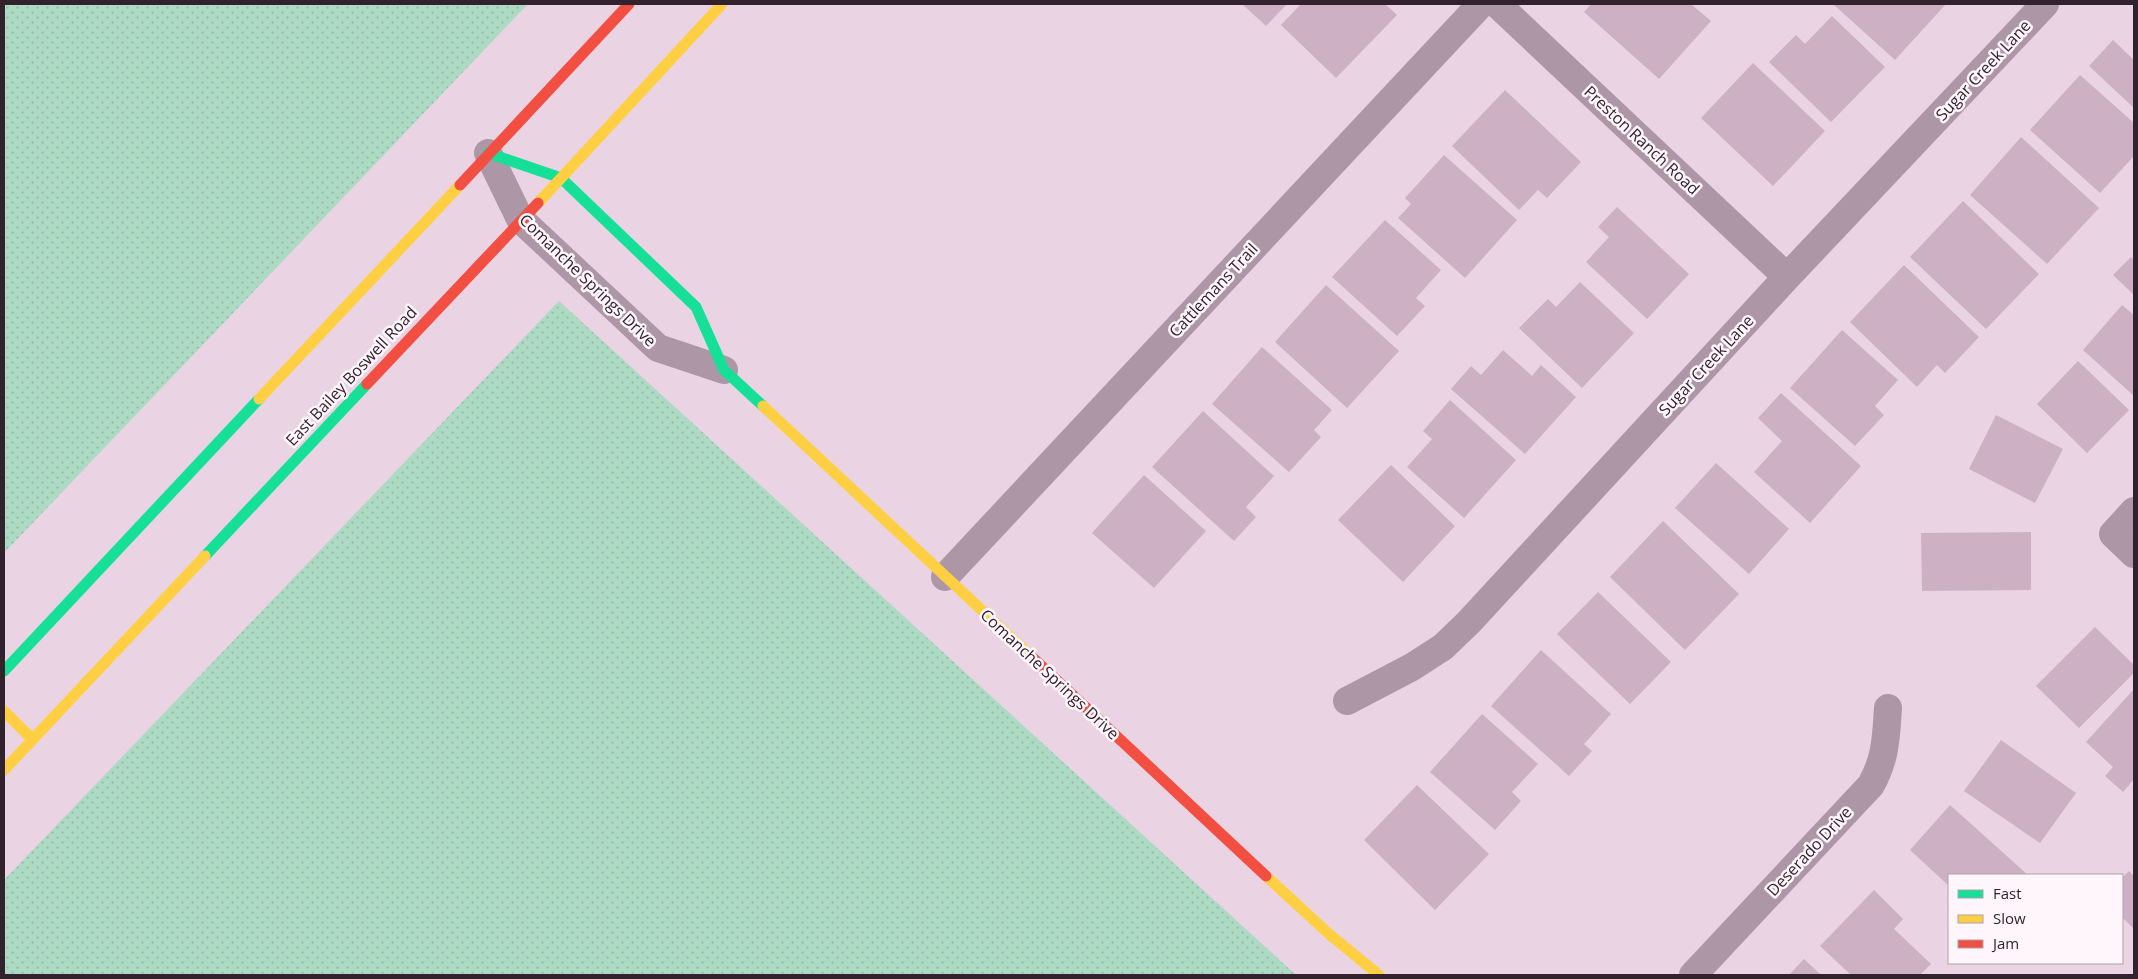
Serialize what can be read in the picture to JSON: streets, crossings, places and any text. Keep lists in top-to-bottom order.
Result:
{
  "streets": {
    "main road": ["Comanche Springs Drive", "East Bailey Boswell Road"],
    "street": [
      "Sugar Creek Lane",
      "Preston Ranch Road",
      "Cattlemans Trail",
      "Deserado Drive"
    ]
  },
  "crossings": [
    ["Sugar Creek Lane", "Preston Ranch Road"],
    ["Comanche Springs Drive", "Cattlemans Trail"],
    ["Comanche Springs Drive", "East Bailey Boswell Road"]
  ],
  "legend": ["Fast", "Slow", "Jam"]
}
